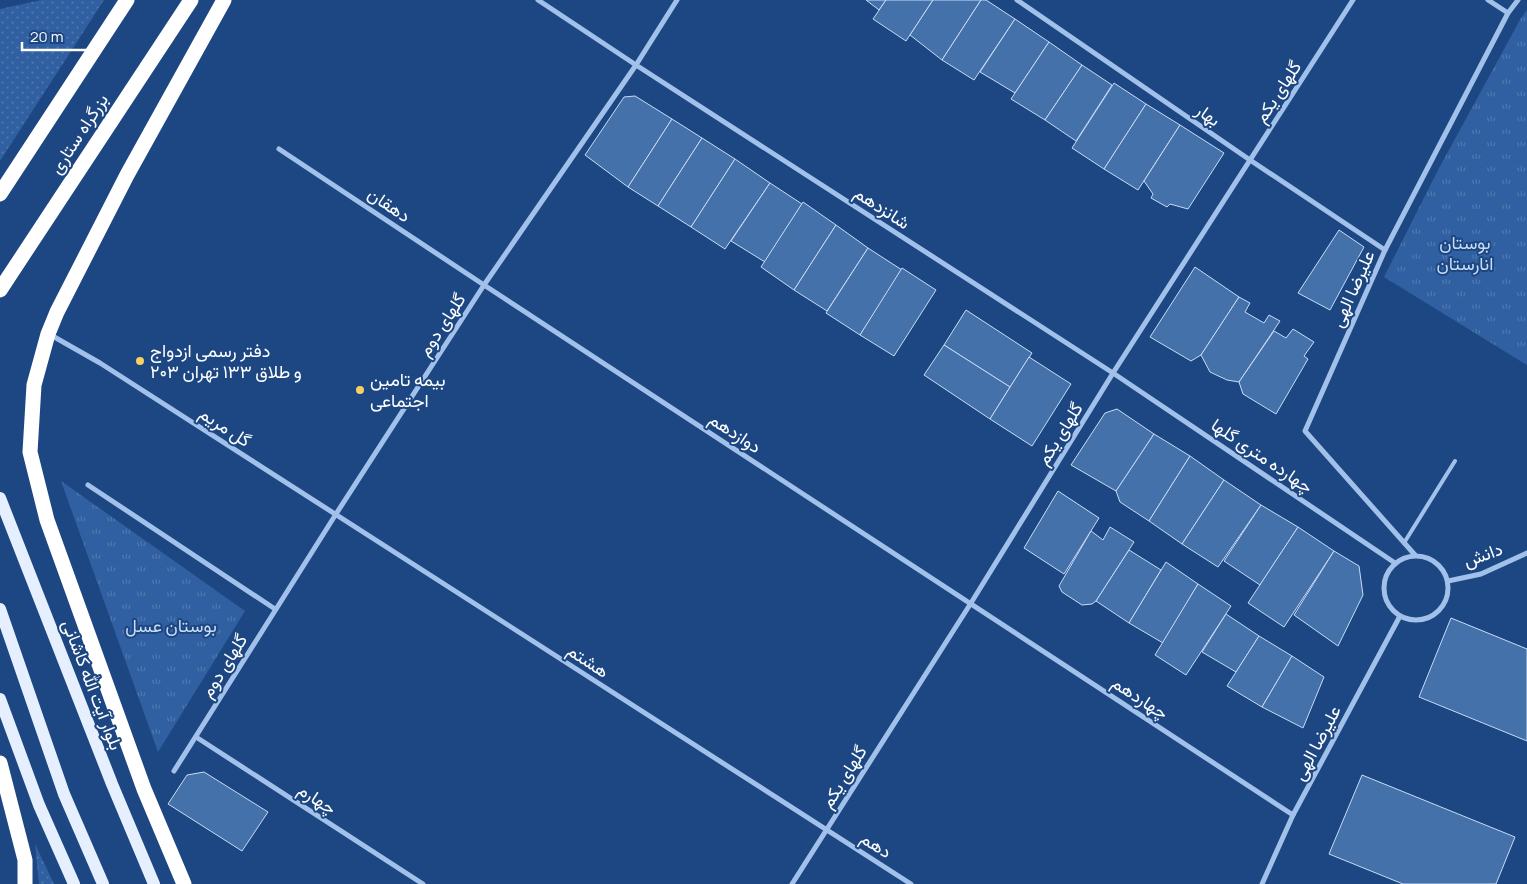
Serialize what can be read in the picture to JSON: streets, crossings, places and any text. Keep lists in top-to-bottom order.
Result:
{
  "streets": {
    "highway": ["بزرگراه ستاری"],
    "main road": ["بلوار آیت الله کاشانی"],
    "street": [
      "گلهای یکم",
      "بهار",
      "دهقان",
      "شانزدهم",
      "علیرضا الهی",
      "گلهای دوم",
      "گل مریم",
      "دوازدهم",
      "چهارده متری گلها",
      "دانش",
      "هشتم",
      "چهاردهم",
      "چهارم",
      "دهم"
    ]
  },
  "crossings": [
    ["گلهای یکم", "بهار"],
    ["گلهای یکم", "شانزدهم"],
    ["گلهای یکم", "دوازدهم"],
    ["گلهای یکم", "چهارده متری گلها"],
    ["گلهای یکم", "هشتم"],
    ["گلهای یکم", "چهاردهم"],
    ["گلهای یکم", "دهم"],
    ["بهار", "علیرضا الهی"],
    ["دهقان", "گلهای دوم"],
    ["دهقان", "دوازدهم"],
    ["شانزدهم", "گلهای دوم"],
    ["شانزدهم", "چهارده متری گلها"],
    ["علیرضا الهی", "چهارده متری گلها"],
    ["علیرضا الهی", "دانش"],
    ["علیرضا الهی", "چهاردهم"],
    ["گلهای دوم", "گل مریم"],
    ["گلهای دوم", "دوازدهم"],
    ["گلهای دوم", "هشتم"],
    ["گلهای دوم", "چهارم"],
    ["گل مریم", "هشتم"],
    ["دوازدهم", "چهاردهم"],
    ["چهارده متری گلها", "دانش"],
    ["هشتم", "دهم"]
  ],
  "parks": ["بوستان انارستان", "بوستان عسل"],
  "places": ["دفتر رسمی ازدواج ۲۰۳ و طلاق ۱۳۳ تهران", "بیمه تامین اجتماعی"],
  "scale_bar": "20 m"
}
